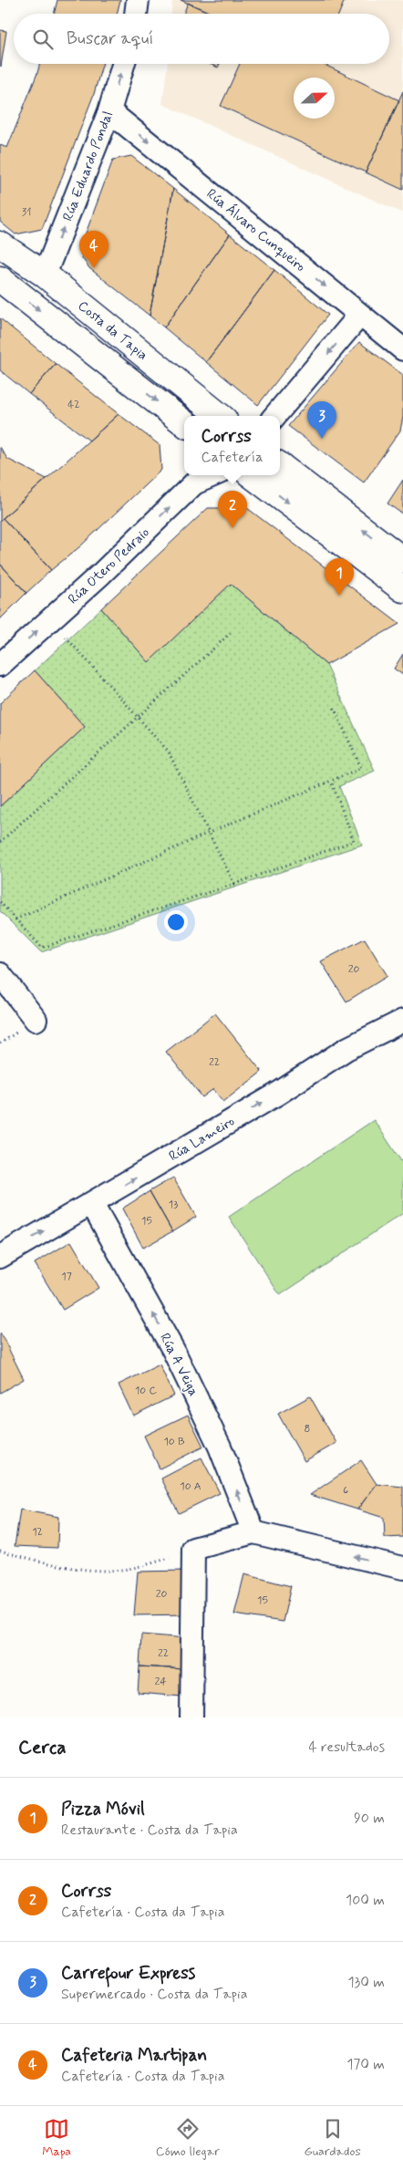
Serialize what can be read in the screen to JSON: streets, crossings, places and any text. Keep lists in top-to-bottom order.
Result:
{
  "streets": {
    "main road": ["Costa da Tapia"],
    "street": [
      "Rúa Eduardo Pondal",
      "Rúa Álvaro Cunqueiro",
      "Rúa Otero Pedraio",
      "Rúa Lameiro",
      "Rúa A Veiga"
    ]
  },
  "crossings": [
    ["Rúa Eduardo Pondal", "Rúa Álvaro Cunqueiro"],
    ["Rúa Eduardo Pondal", "Costa da Tapia"],
    ["Rúa Lameiro", "Rúa A Veiga"]
  ],
  "one_way": [
    "Rúa Eduardo Pondal",
    "Rúa Álvaro Cunqueiro",
    "Rúa Otero Pedraio",
    "Rúa Lameiro",
    "Rúa A Veiga"
  ],
  "house_numbers": [
    "31",
    "42",
    "20",
    "22",
    "13",
    "15",
    "17",
    "10 C",
    "8",
    "10 B",
    "10 A",
    "6",
    "12",
    "20",
    "15",
    "22",
    "24"
  ],
  "north": "right",
  "page": {
    "search": "Buscar aquí",
    "pins": [
      "4",
      "3",
      "2",
      "1"
    ],
    "popup": ["Corrss", "Cafetería"],
    "heading": ["Cerca", "4 resultados"],
    "list": [
      {
        "mark": "1",
        "name": "Pizza Móvil",
        "note": "Restaurante · Costa da Tapia",
        "value": "90 m"
      },
      {
        "mark": "2",
        "name": "Corrss",
        "note": "Cafetería · Costa da Tapia",
        "value": "100 m"
      },
      {
        "mark": "3",
        "name": "Carrefour Express",
        "note": "Supermercado · Costa da Tapia",
        "value": "130 m"
      },
      {
        "mark": "4",
        "name": "Cafeteria Martipan",
        "note": "Cafetería · Costa da Tapia",
        "value": "170 m"
      }
    ],
    "nav": ["Mapa", "Cómo llegar", "Guardados"]
  }
}
